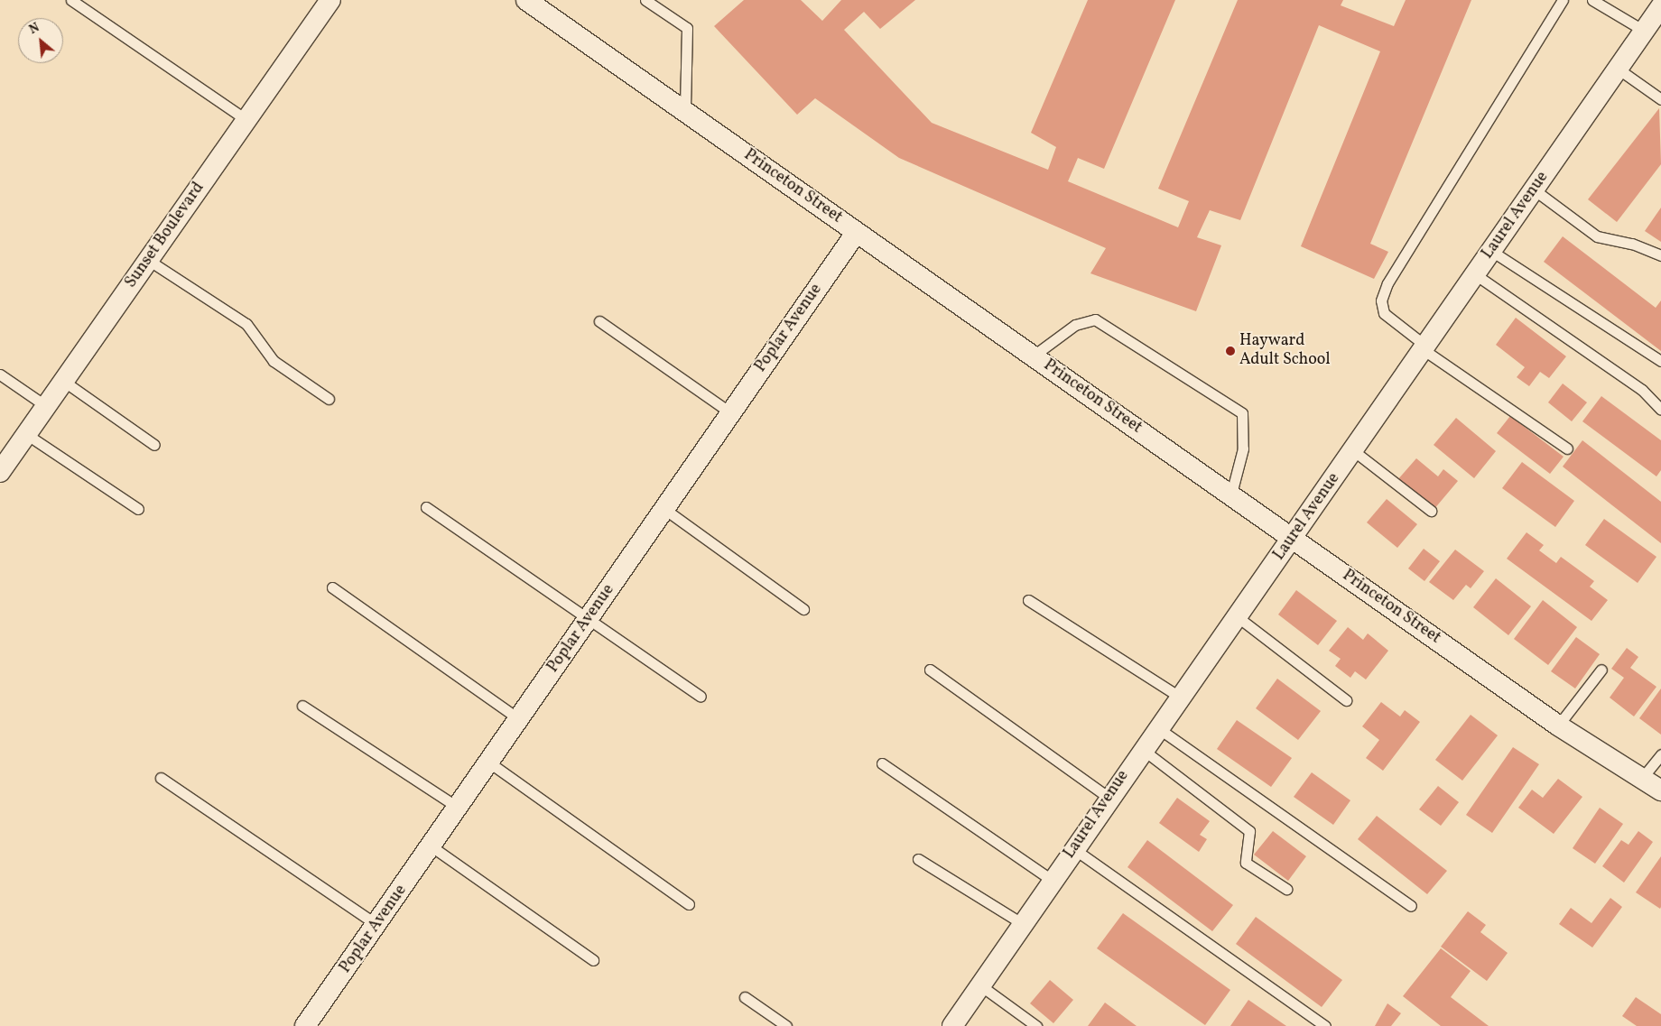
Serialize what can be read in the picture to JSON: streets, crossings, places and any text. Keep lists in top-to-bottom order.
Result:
{
  "streets": {
    "street": [
      "Princeton Street",
      "Laurel Avenue",
      "Sunset Boulevard",
      "Poplar Avenue"
    ]
  },
  "crossings": [
    ["Princeton Street", "Laurel Avenue"],
    ["Princeton Street", "Poplar Avenue"]
  ],
  "places": ["Hayward Adult School"],
  "north": "top left"
}
